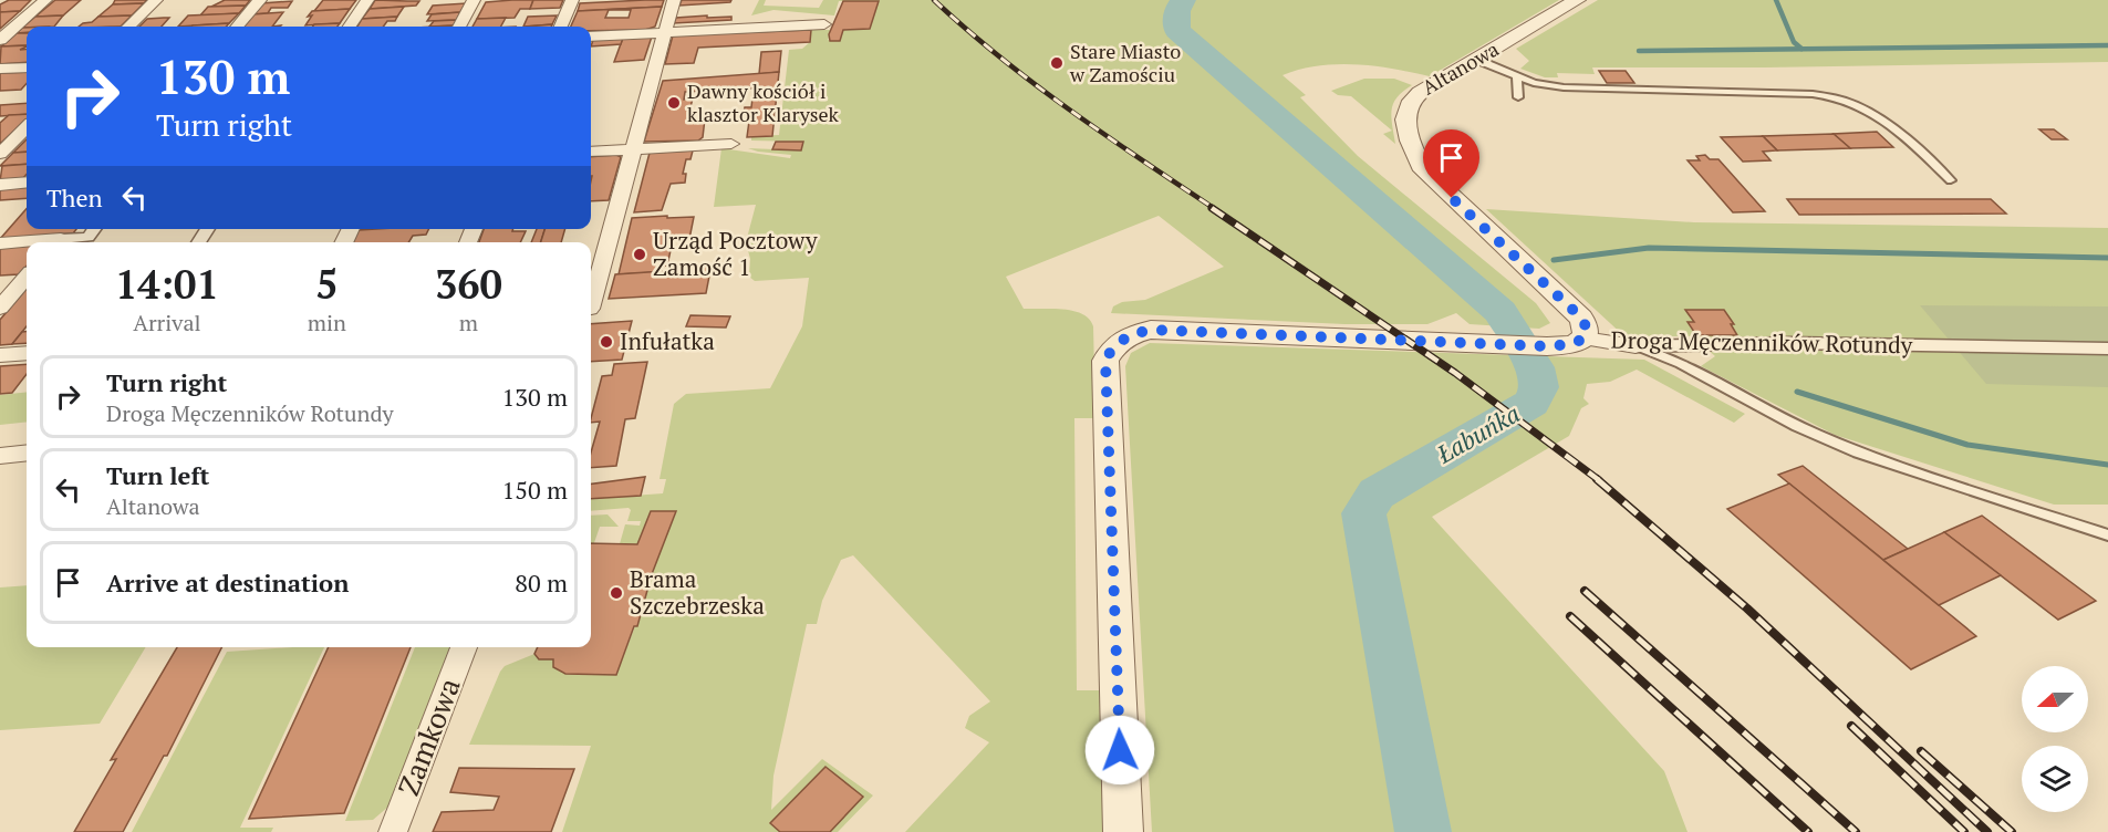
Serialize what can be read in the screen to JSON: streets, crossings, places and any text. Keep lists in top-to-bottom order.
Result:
{
  "streets": {
    "street": ["Altanowa", "Droga Męczenników Rotundy", "Zamkowa"]
  },
  "crossings": [
    ["Altanowa", "Droga Męczenników Rotundy"]
  ],
  "water": ["Łabuńka"],
  "places": [
    "Stare Miasto w Zamościu",
    "Dawny kościół i klasztor Klarysek",
    "Urząd Pocztowy Zamość 1",
    "Infułatka",
    "Brama Szczebrzeska"
  ],
  "north": "left",
  "page": {
    "turn": ["130 m", "Turn right"],
    "then": "Then",
    "eta": [
      "14:01",
      "Arrival",
      "5",
      "min",
      "360",
      "m"
    ],
    "list": [
      {
        "name": "Turn right",
        "note": "Droga Męczenników Rotundy",
        "value": "130 m"
      },
      {
        "name": "Turn left",
        "note": "Altanowa",
        "value": "150 m"
      },
      {
        "name": "Arrive at destination",
        "value": "80 m"
      }
    ]
  }
}
